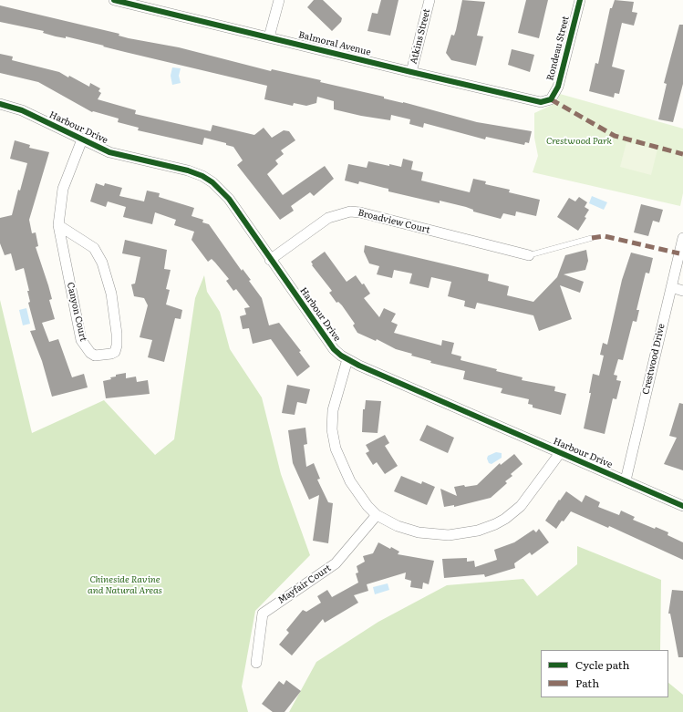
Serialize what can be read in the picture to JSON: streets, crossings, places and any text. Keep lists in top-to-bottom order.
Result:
{
  "streets": {
    "street": [
      "Atkins Street",
      "Balmoral Avenue",
      "Rondeau Street",
      "Harbour Drive",
      "Broadview Court",
      "Canyon Court",
      "Crestwood Drive",
      "Mayfair Court"
    ]
  },
  "crossings": [
    ["Atkins Street", "Balmoral Avenue"],
    ["Balmoral Avenue", "Rondeau Street"],
    ["Harbour Drive", "Broadview Court"],
    ["Harbour Drive", "Canyon Court"],
    ["Harbour Drive", "Crestwood Drive"]
  ],
  "parks": ["Crestwood Park", "Chineside Ravine and Natural Areas"],
  "legend": ["Cycle path", "Path"]
}
